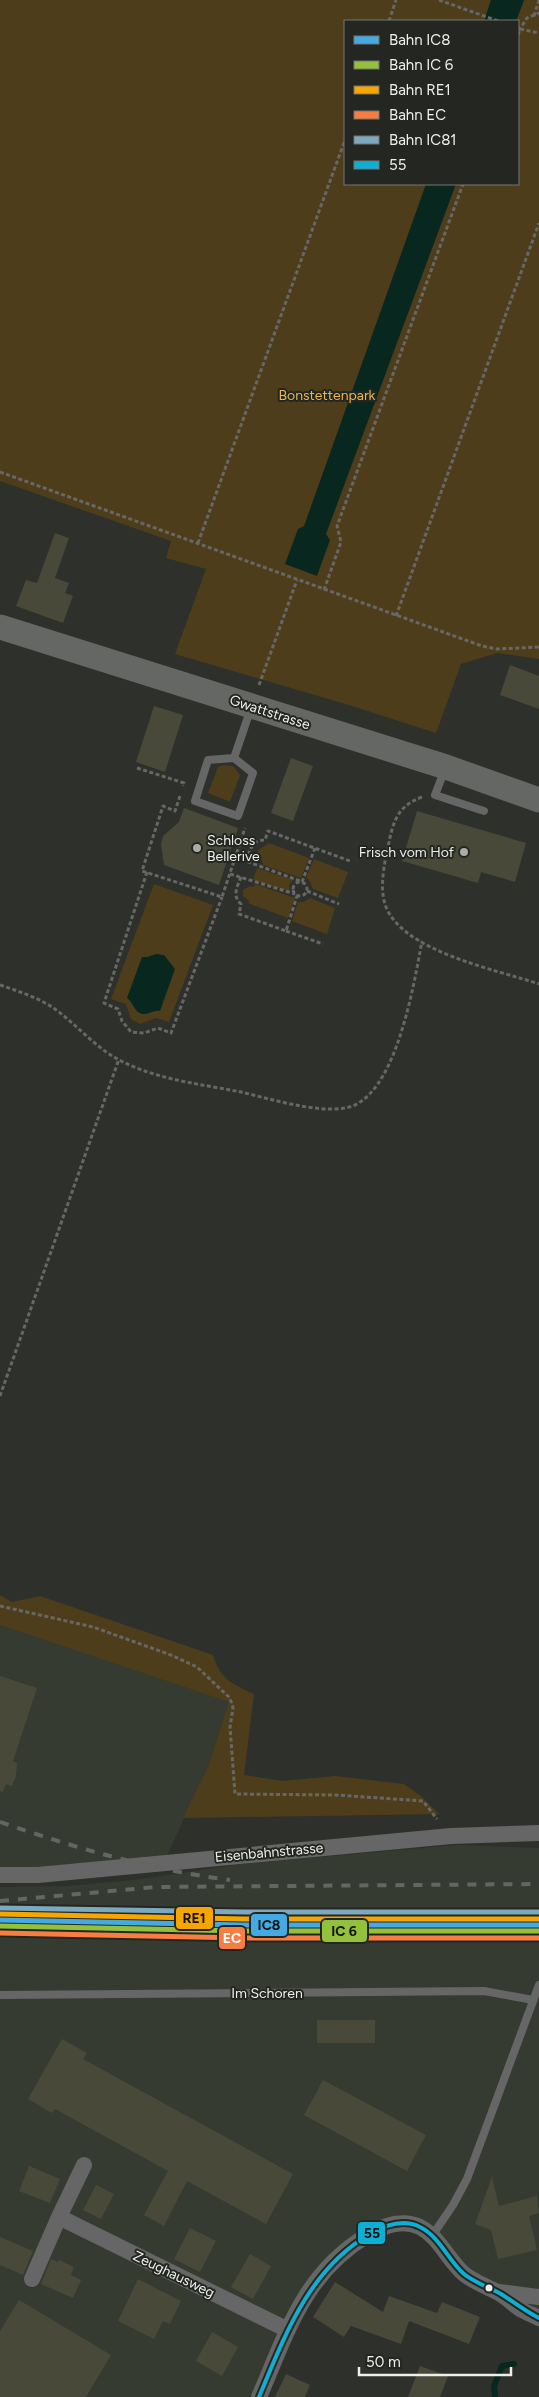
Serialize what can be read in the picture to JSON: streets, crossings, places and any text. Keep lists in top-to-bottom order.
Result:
{
  "streets": {
    "main road": ["Gwattstrasse"],
    "street": ["Eisenbahnstrasse", "Zeughausweg"],
    "lane": ["Im Schoren"]
  },
  "parks": ["Bonstettenpark"],
  "places": ["Schloss Bellerive", "Frisch vom Hof"],
  "lines": [
    "rail line IC81",
    "rail line RE1",
    "rail line IC8",
    "rail line EC",
    "transit line 55"
  ],
  "legend": [
    "Bahn IC8",
    "Bahn IC 6",
    "Bahn RE1",
    "Bahn EC",
    "Bahn IC81",
    "55"
  ],
  "scale_bar": "50 m"
}
